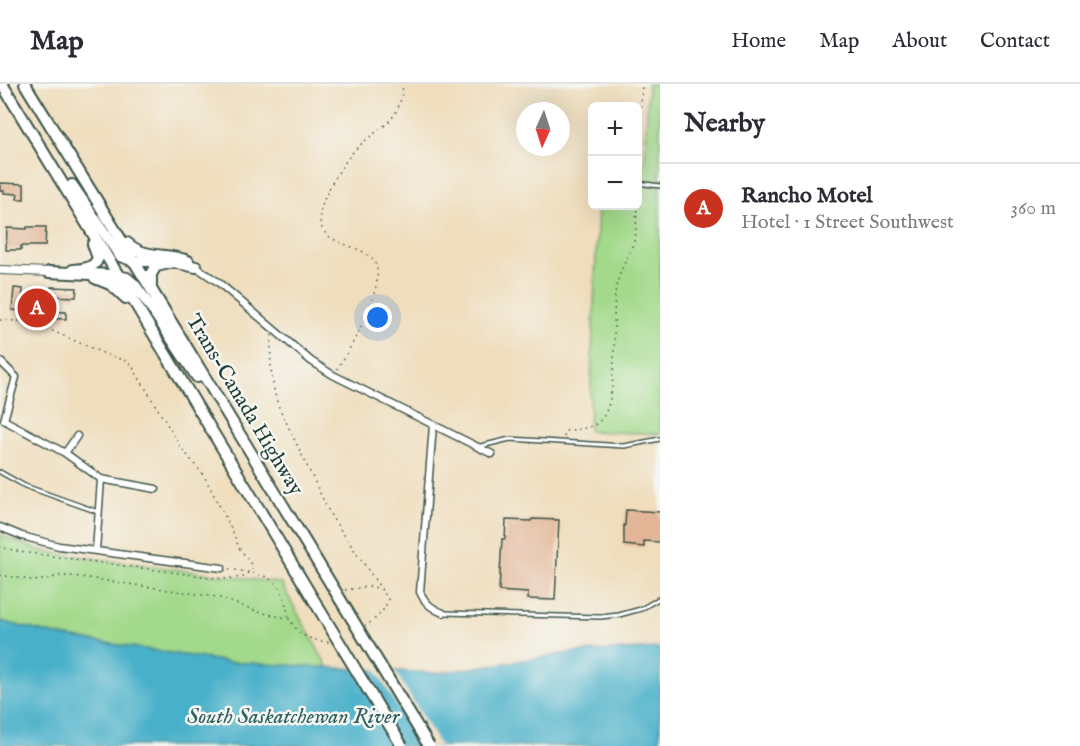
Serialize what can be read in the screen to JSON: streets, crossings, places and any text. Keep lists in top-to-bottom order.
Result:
{
  "streets": {
    "highway": ["Trans-Canada Highway"]
  },
  "water": ["South Saskatchewan River"],
  "north": "bottom",
  "page": {
    "header": "Map",
    "nav": [
      "Home",
      "Map",
      "About",
      "Contact"
    ],
    "heading": "Nearby",
    "map_buttons": ["+", "−"],
    "list": [
      {
        "mark": "A",
        "name": "Rancho Motel",
        "note": "Hotel · 1 Street Southwest",
        "value": "360 m"
      }
    ],
    "pins": "A"
  }
}
